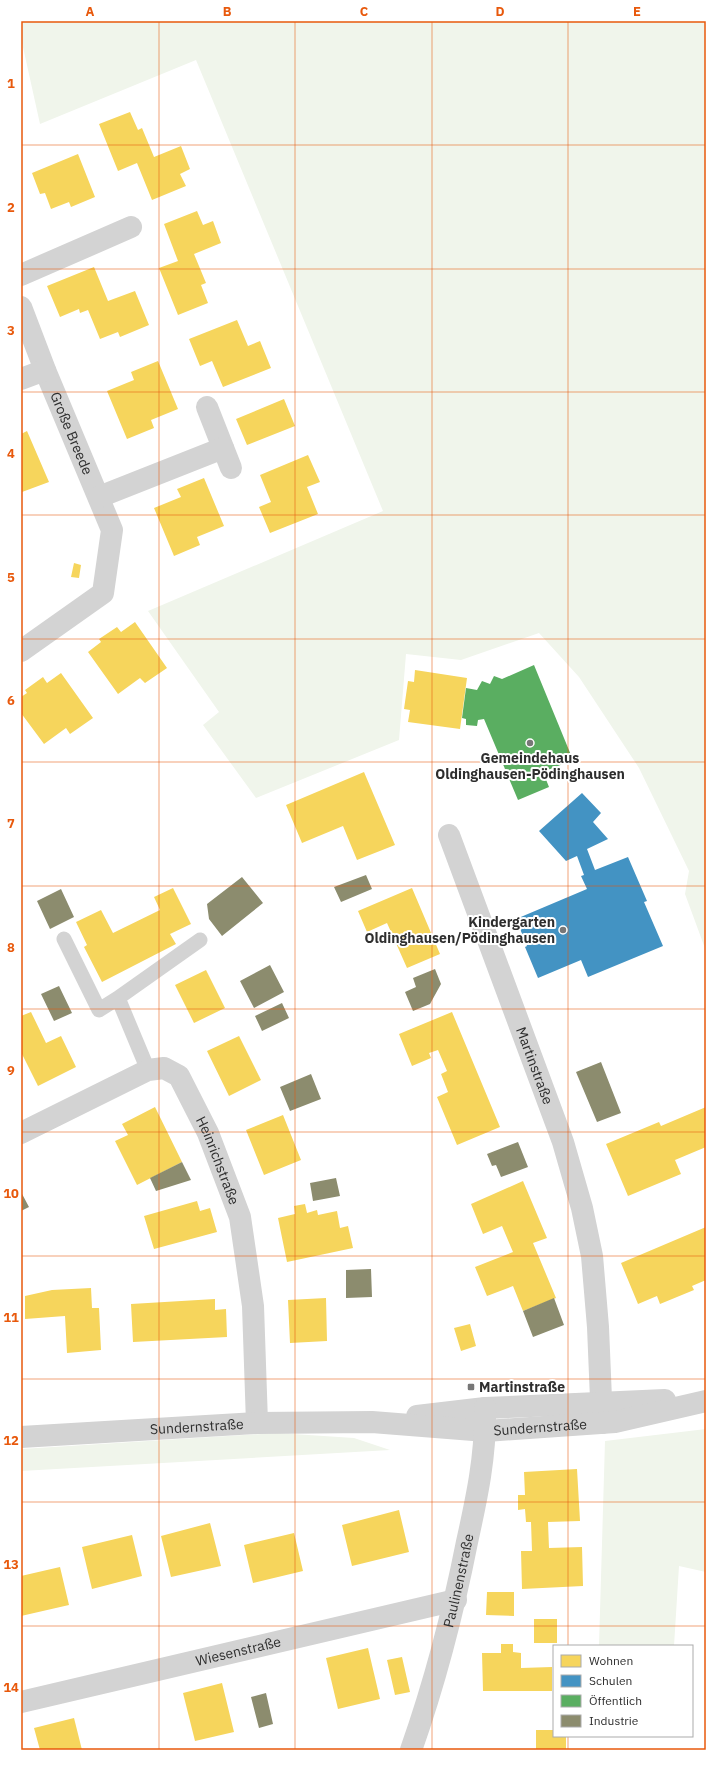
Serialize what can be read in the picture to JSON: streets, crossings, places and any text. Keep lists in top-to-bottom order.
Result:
{
  "streets": {
    "street": [
      "Große Breede",
      "Martinstraße",
      "Heinrichstraße",
      "Sundernstraße",
      "Paulinenstraße",
      "Wiesenstraße"
    ]
  },
  "crossings": [
    ["Martinstraße", "Sundernstraße"],
    ["Heinrichstraße", "Sundernstraße"],
    ["Sundernstraße", "Paulinenstraße"],
    ["Paulinenstraße", "Wiesenstraße"]
  ],
  "places": {
    "other": ["Gemeindehaus Oldinghausen-Pödinghausen", "Kindergarten Oldinghausen/Pödinghausen"],
    "transit": ["Martinstraße"]
  },
  "legend": [
    "Wohnen",
    "Schulen",
    "Öffentlich",
    "Industrie"
  ],
  "grid": {
    "columns": [
      "A",
      "B",
      "C",
      "D",
      "E"
    ],
    "rows": [
      "1",
      "2",
      "3",
      "4",
      "5",
      "6",
      "7",
      "8",
      "9",
      "10",
      "11",
      "12",
      "13",
      "14"
    ]
  }
}
